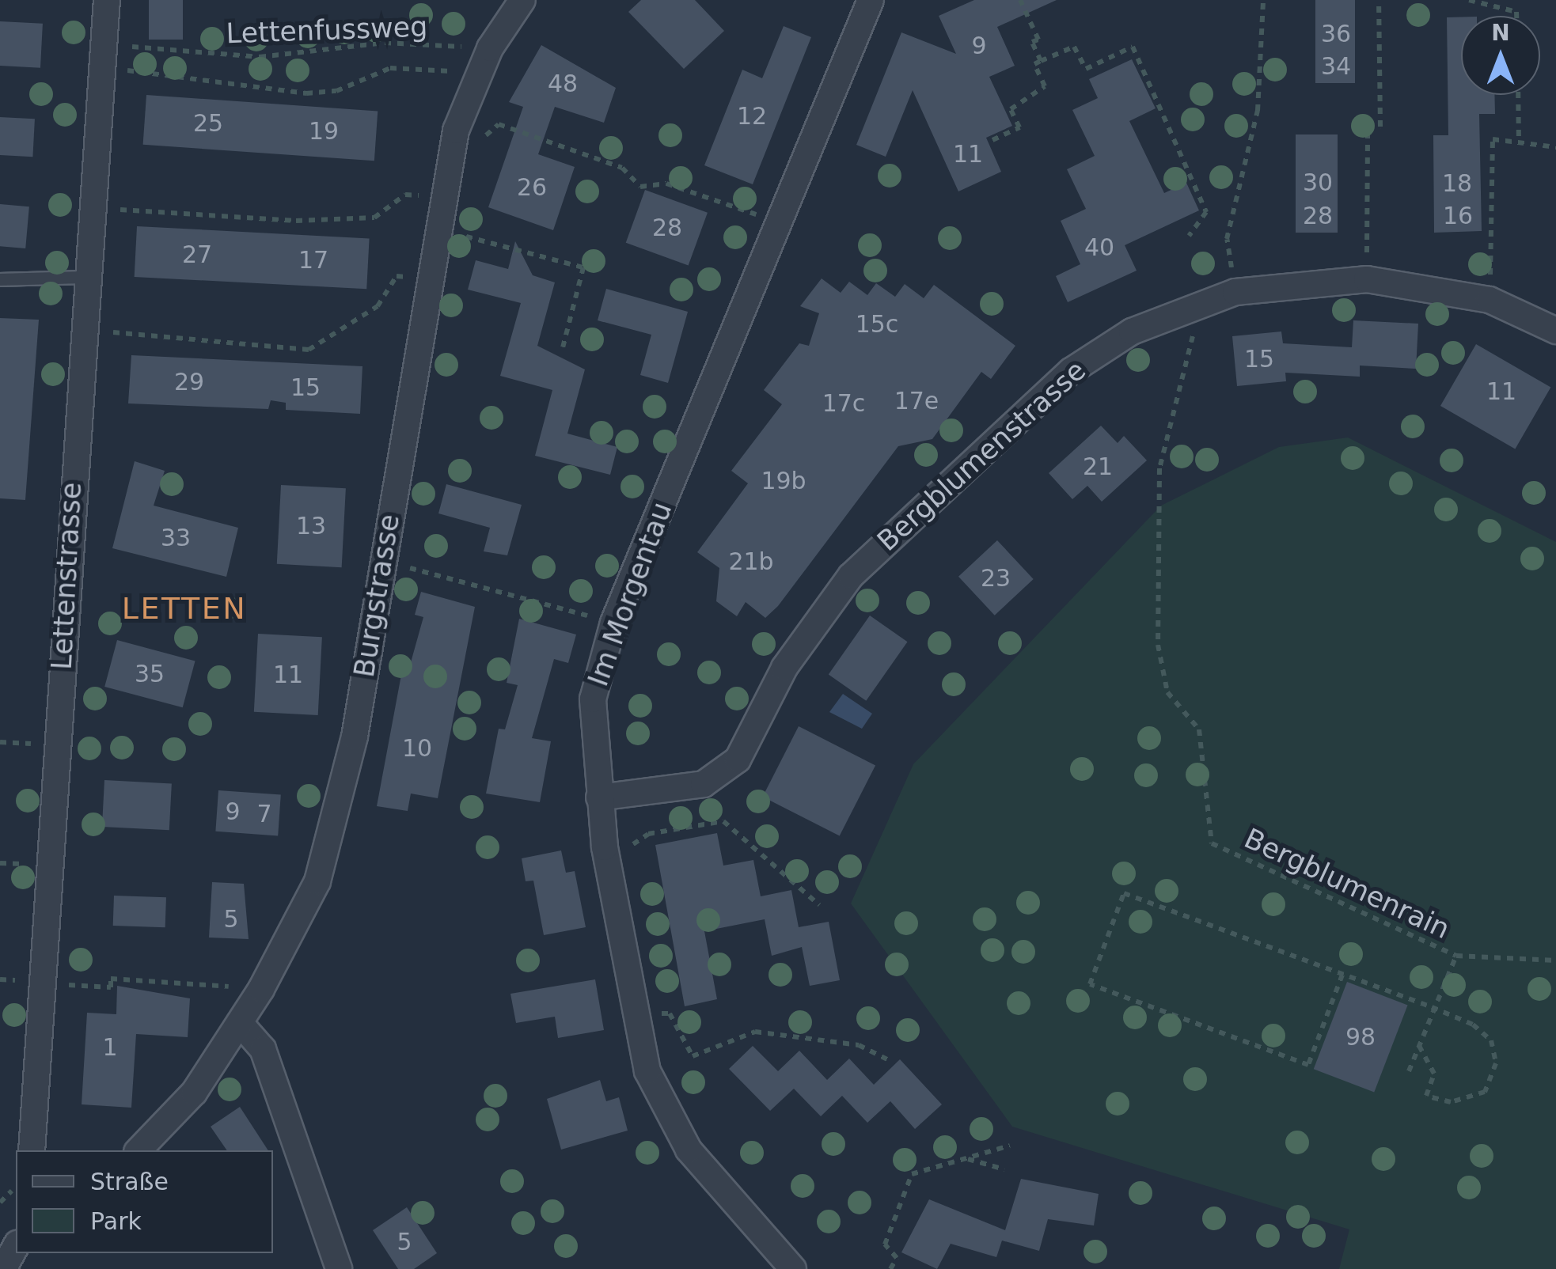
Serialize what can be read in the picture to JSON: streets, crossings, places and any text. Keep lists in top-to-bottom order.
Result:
{
  "streets": {
    "street": [
      "Bergblumenstrasse",
      "Lettenstrasse",
      "Im Morgentau",
      "Burgstrasse"
    ],
    "path": ["Lettenfussweg", "Bergblumenrain"]
  },
  "crossings": [
    ["Lettenfussweg", "Burgstrasse"],
    ["Bergblumenstrasse", "Im Morgentau"],
    ["Bergblumenstrasse", "Bergblumenrain"]
  ],
  "districts": ["LETTEN"],
  "house_numbers": [
    "36",
    "9",
    "34",
    "48",
    "12",
    "25",
    "19",
    "11",
    "30",
    "18",
    "26",
    "28",
    "16",
    "28",
    "40",
    "27",
    "17",
    "15c",
    "15",
    "29",
    "15",
    "11",
    "17e",
    "17c",
    "21",
    "19b",
    "13",
    "33",
    "21b",
    "23",
    "35",
    "11",
    "10",
    "9",
    "7",
    "5",
    "98",
    "1",
    "5"
  ],
  "legend": ["Straße", "Park"],
  "north": "top"
}
